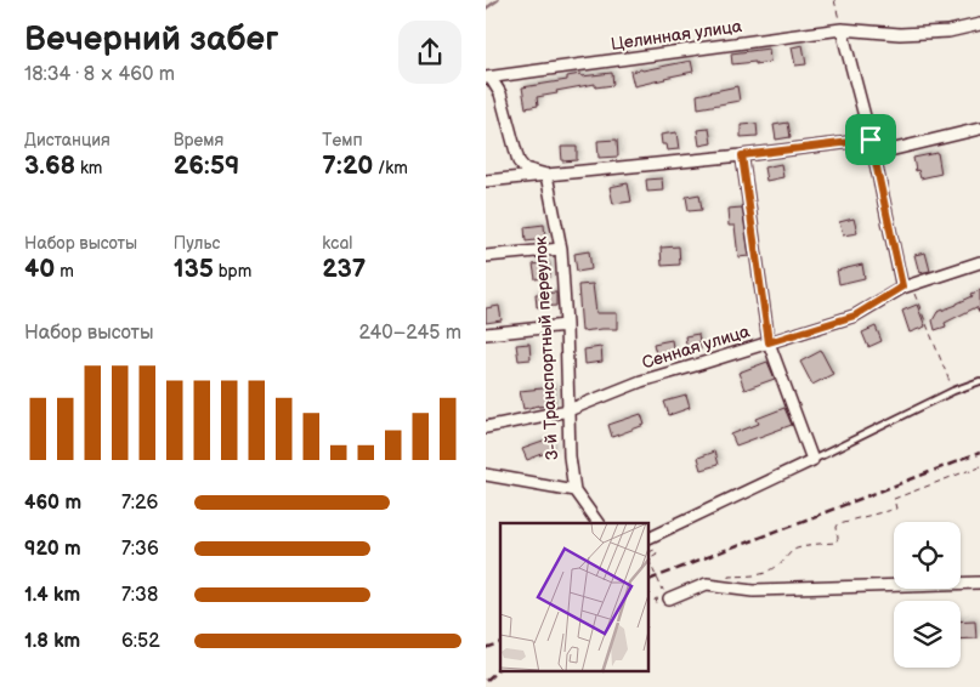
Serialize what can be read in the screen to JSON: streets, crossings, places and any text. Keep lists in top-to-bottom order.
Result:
{
  "streets": {
    "street": ["Целинная улица", "Сенная улица", "3-й Транспортный переулок"]
  },
  "crossings": [
    ["Сенная улица", "3-й Транспортный переулок"]
  ],
  "page": {
    "heading": ["Вечерний забег", "18:34 · 8 × 460 m"],
    "stats": [
      ["Дистанция", "3.68 km"],
      ["Время", "26:59"],
      ["Темп", "7:20 /km"],
      ["Набор высоты", "40 m"],
      ["Пульс", "135 bpm"],
      ["kcal", "237"]
    ],
    "chart": ["Набор высоты", "240–245 m"],
    "list": [
      {
        "name": "460 m",
        "note": "7:26"
      },
      {
        "name": "920 m",
        "note": "7:36"
      },
      {
        "name": "1.4 km",
        "note": "7:38"
      },
      {
        "name": "1.8 km",
        "note": "6:52"
      }
    ]
  }
}
